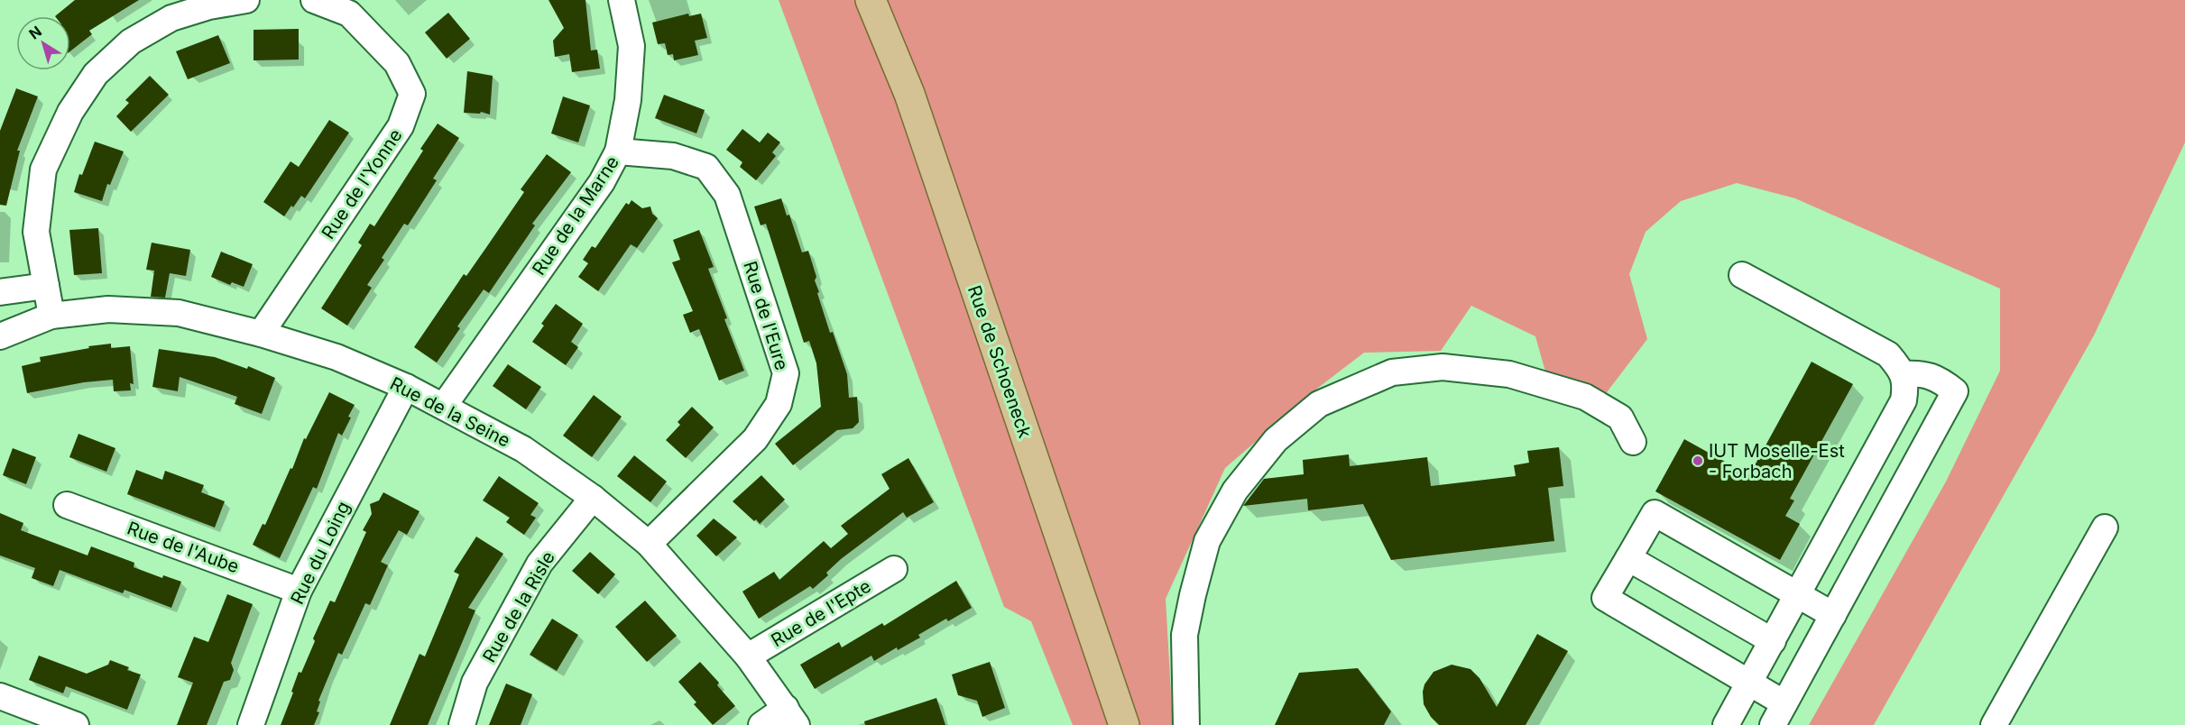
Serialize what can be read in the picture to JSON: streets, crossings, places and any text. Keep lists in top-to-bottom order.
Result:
{
  "streets": {
    "main road": ["Rue de Schoeneck"],
    "street": [
      "Rue de l'Yonne",
      "Rue de la Marne",
      "Rue de l'Eure",
      "Rue de la Seine",
      "Rue de l'Aube",
      "Rue du Loing",
      "Rue de la Risle",
      "Rue de l'Epte"
    ]
  },
  "crossings": [
    ["Rue de l'Yonne", "Rue de la Seine"],
    ["Rue de la Marne", "Rue de l'Eure"],
    ["Rue de la Marne", "Rue de la Seine"],
    ["Rue de l'Eure", "Rue de la Seine"],
    ["Rue de la Seine", "Rue du Loing"],
    ["Rue de la Seine", "Rue de la Risle"],
    ["Rue de la Seine", "Rue de l'Epte"],
    ["Rue de l'Aube", "Rue du Loing"]
  ],
  "places": ["IUT Moselle-Est - Forbach"],
  "north": "top left"
}
